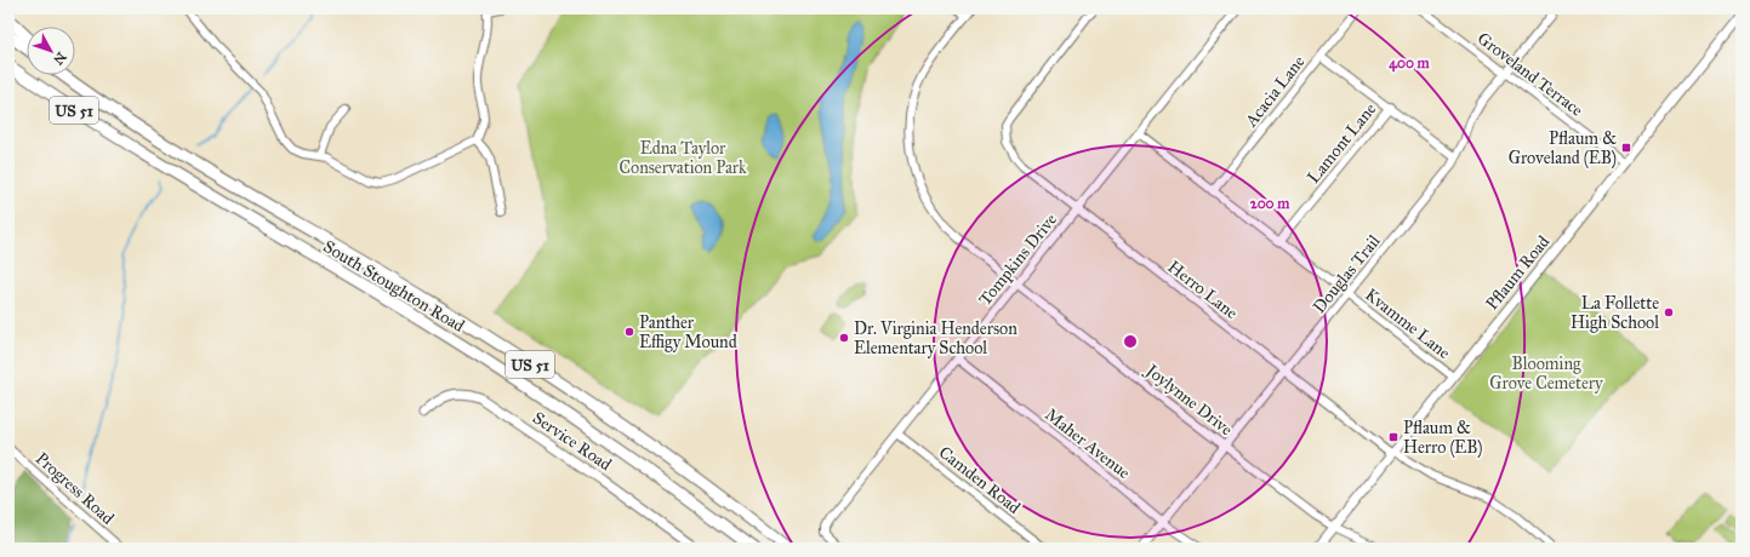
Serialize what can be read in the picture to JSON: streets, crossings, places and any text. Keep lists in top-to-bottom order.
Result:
{
  "streets": {
    "main road": ["US 51", "South Stoughton Road"],
    "street": [
      "Groveland Terrace",
      "Acacia Lane",
      "Lamont Lane",
      "Tompkins Drive",
      "Pflaum Road",
      "Douglas Trail",
      "Herro Lane",
      "Kvamme Lane",
      "Joylynne Drive",
      "Service Road",
      "Maher Avenue",
      "Camden Road",
      "Progress Road"
    ]
  },
  "crossings": [
    ["Groveland Terrace", "Pflaum Road"],
    ["Groveland Terrace", "Douglas Trail"],
    ["Acacia Lane", "Kvamme Lane"],
    ["Lamont Lane", "Kvamme Lane"],
    ["Tompkins Drive", "Herro Lane"],
    ["Tompkins Drive", "Kvamme Lane"],
    ["Tompkins Drive", "Joylynne Drive"],
    ["Tompkins Drive", "Maher Avenue"],
    ["Tompkins Drive", "Camden Road"],
    ["Pflaum Road", "Herro Lane"],
    ["Pflaum Road", "Kvamme Lane"],
    ["Pflaum Road", "Joylynne Drive"],
    ["Douglas Trail", "Herro Lane"],
    ["Douglas Trail", "Kvamme Lane"],
    ["Douglas Trail", "Joylynne Drive"],
    ["Douglas Trail", "Maher Avenue"]
  ],
  "parks": ["Edna Taylor Conservation Park", "Blooming Grove Cemetery"],
  "places": {
    "transit": ["Pflaum & Groveland (EB)", "Pflaum & Herro (EB)"],
    "other": ["La Follette High School", "Panther Effigy Mound", "Dr. Virginia Henderson Elementary School"]
  },
  "north": "bottom right",
  "rings": ["400 m", "200 m"]
}
